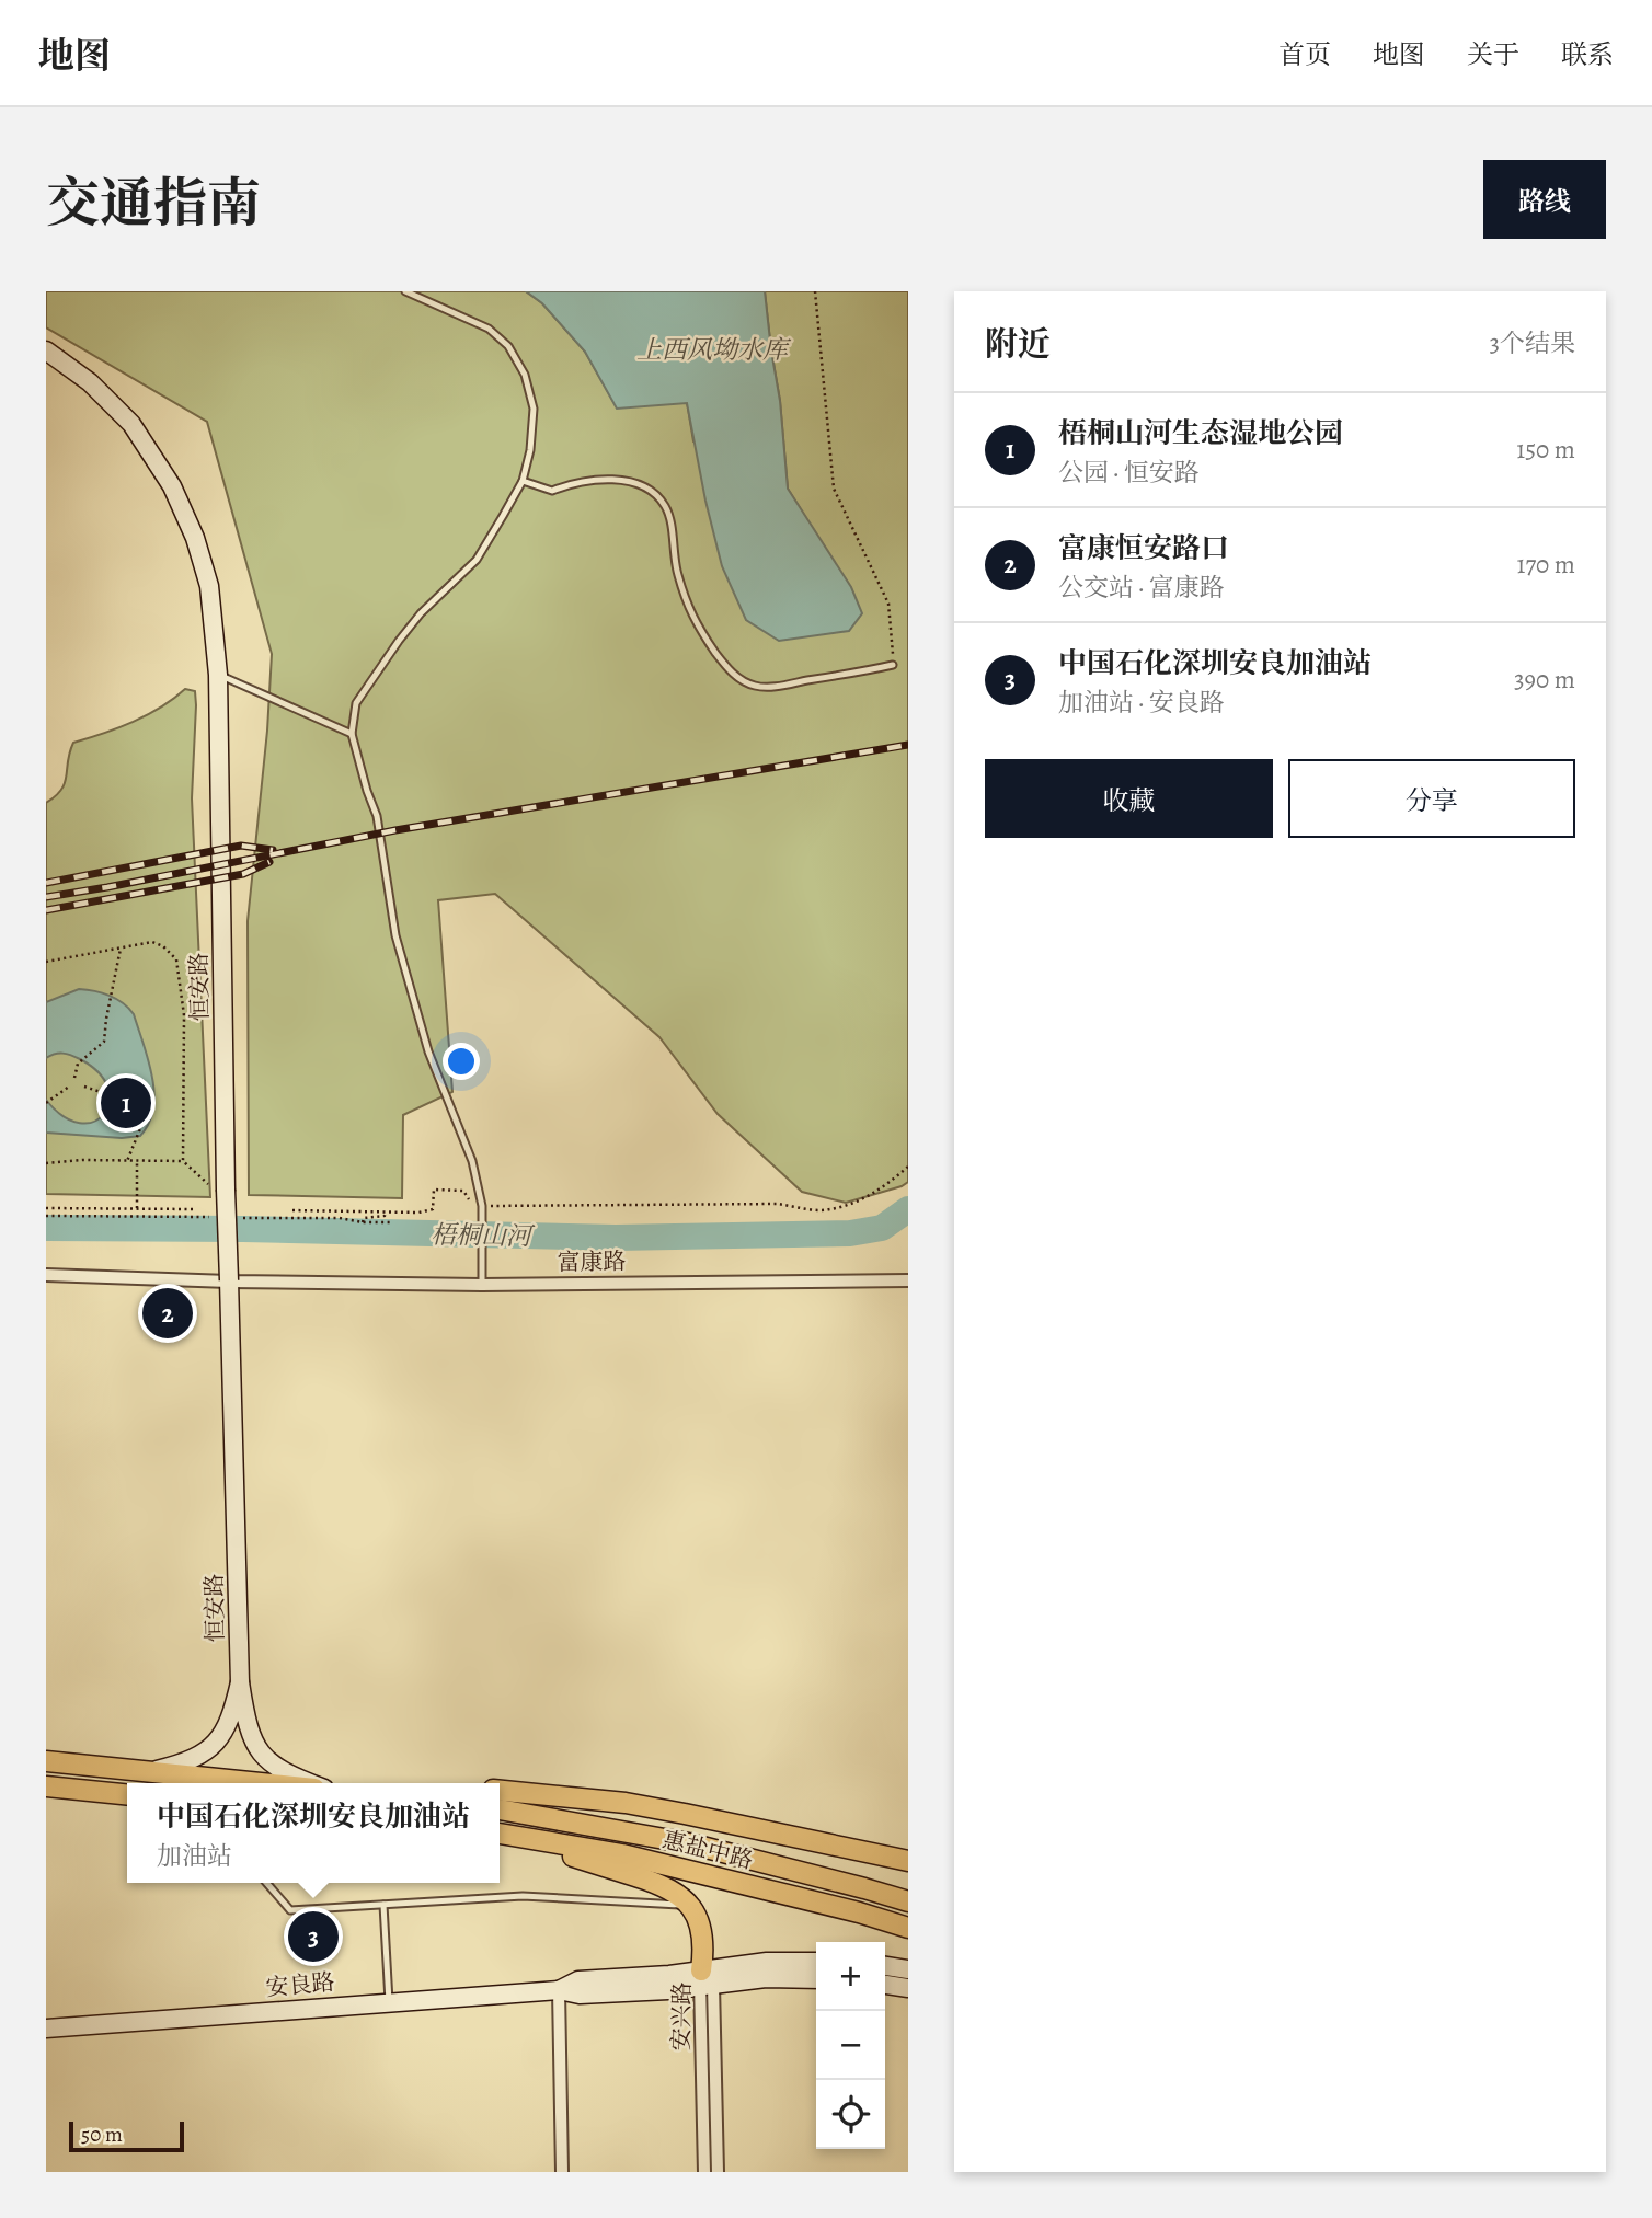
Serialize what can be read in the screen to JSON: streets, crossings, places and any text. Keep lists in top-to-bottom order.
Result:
{
  "streets": {
    "main road": ["惠盐中路"],
    "street": [
      "恒安路",
      "富康路",
      "安良路",
      "安兴路"
    ]
  },
  "crossings": [
    ["恒安路", "富康路"],
    ["安良路", "安兴路"]
  ],
  "water": ["上西风坳水库", "梧桐山河"],
  "scale_bar": "50 m",
  "page": {
    "header": "地图",
    "nav": [
      "首页",
      "地图",
      "关于",
      "联系"
    ],
    "title": "交通指南",
    "buttons": [
      "路线",
      ["收藏", "分享"]
    ],
    "heading": ["附近", "3个结果"],
    "list": [
      {
        "mark": "1",
        "name": "梧桐山河生态湿地公园",
        "note": "公园 · 恒安路",
        "value": "150 m"
      },
      {
        "mark": "2",
        "name": "富康恒安路口",
        "note": "公交站 · 富康路",
        "value": "170 m"
      },
      {
        "mark": "3",
        "name": "中国石化深圳安良加油站",
        "note": "加油站 · 安良路",
        "value": "390 m"
      }
    ],
    "pins": ["1", "2", "3"],
    "popup": ["中国石化深圳安良加油站", "加油站"],
    "map_buttons": ["+", "−"],
    "scale": "50 m"
  }
}
